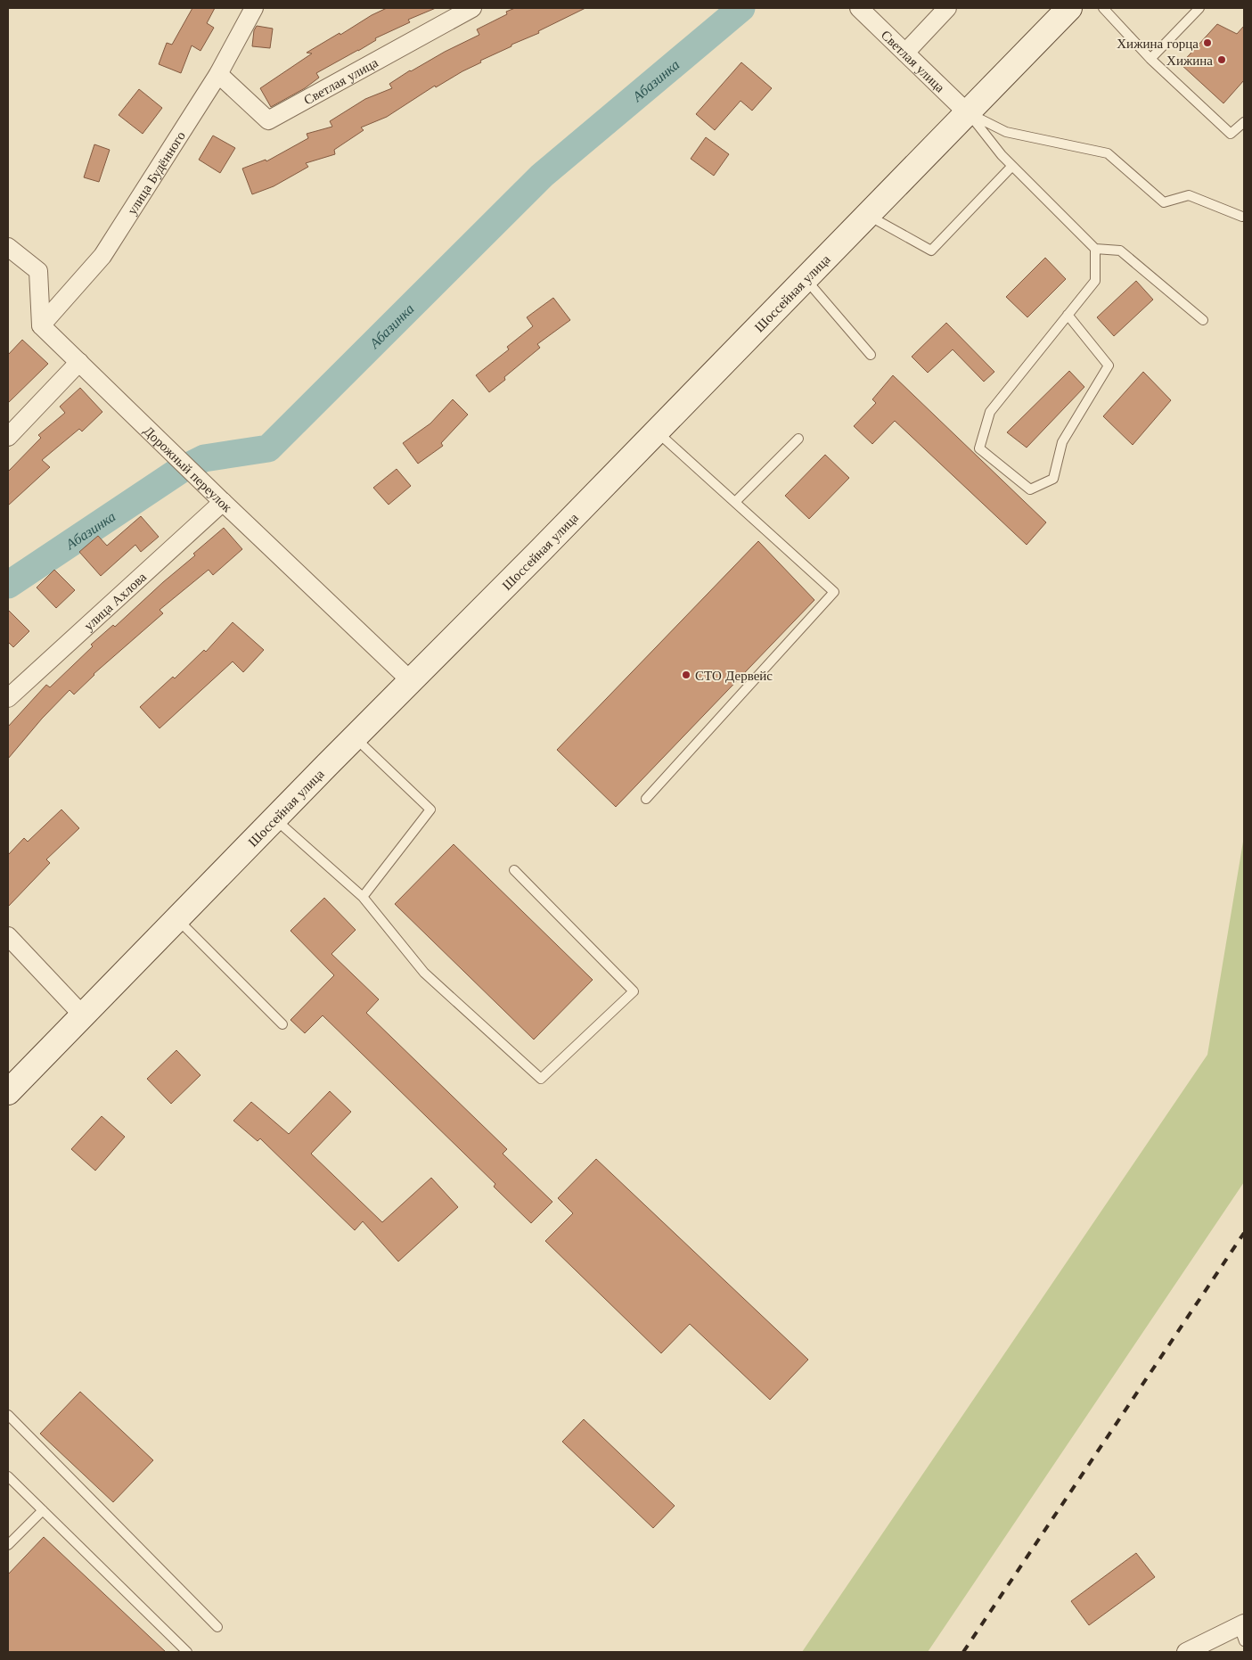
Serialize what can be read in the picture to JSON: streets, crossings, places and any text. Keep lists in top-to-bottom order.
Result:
{
  "streets": {
    "main road": ["Шоссейная улица"],
    "street": [
      "Светлая улица",
      "улица Будённого",
      "Дорожный переулок",
      "улица Ахлова"
    ]
  },
  "crossings": [
    ["Светлая улица", "улица Будённого"],
    ["Светлая улица", "Шоссейная улица"],
    ["улица Будённого", "Дорожный переулок"],
    ["Шоссейная улица", "Дорожный переулок"],
    ["Дорожный переулок", "улица Ахлова"]
  ],
  "water": ["Абазинка"],
  "places": ["Хижина горца", "Хижина", "СТО Дервейс"]
}
